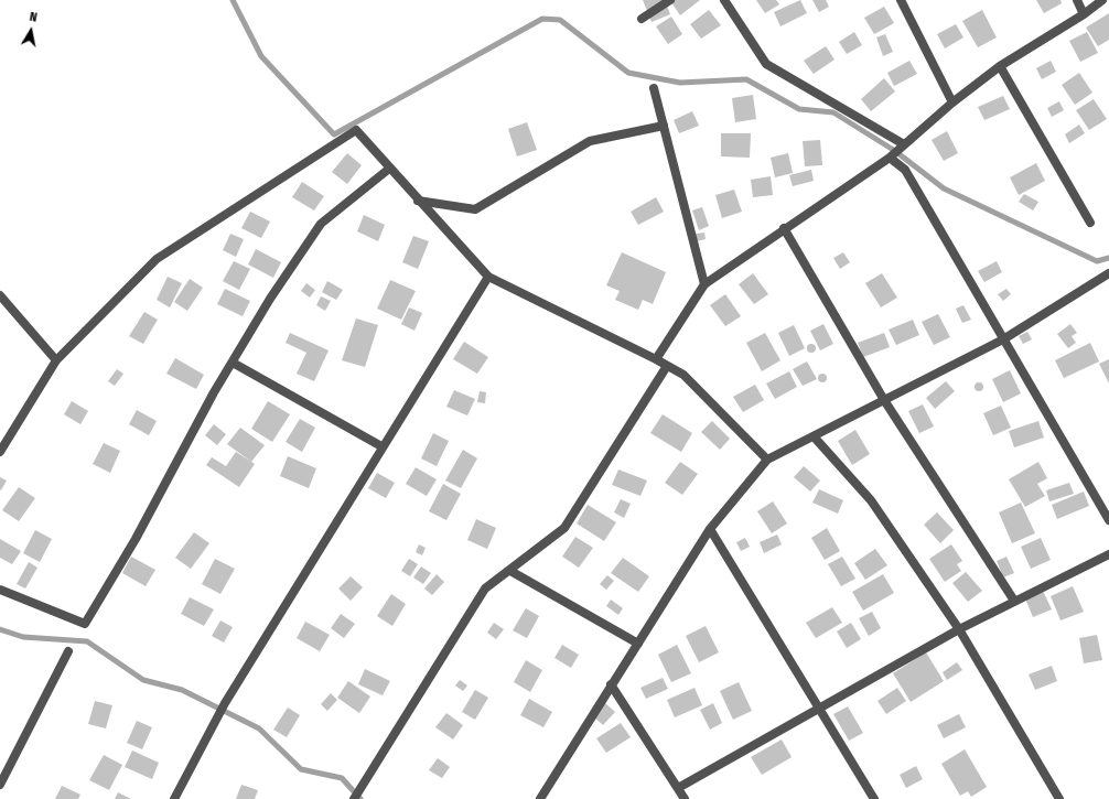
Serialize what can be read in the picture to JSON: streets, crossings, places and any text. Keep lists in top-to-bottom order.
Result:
{
  "north": "top"
}
